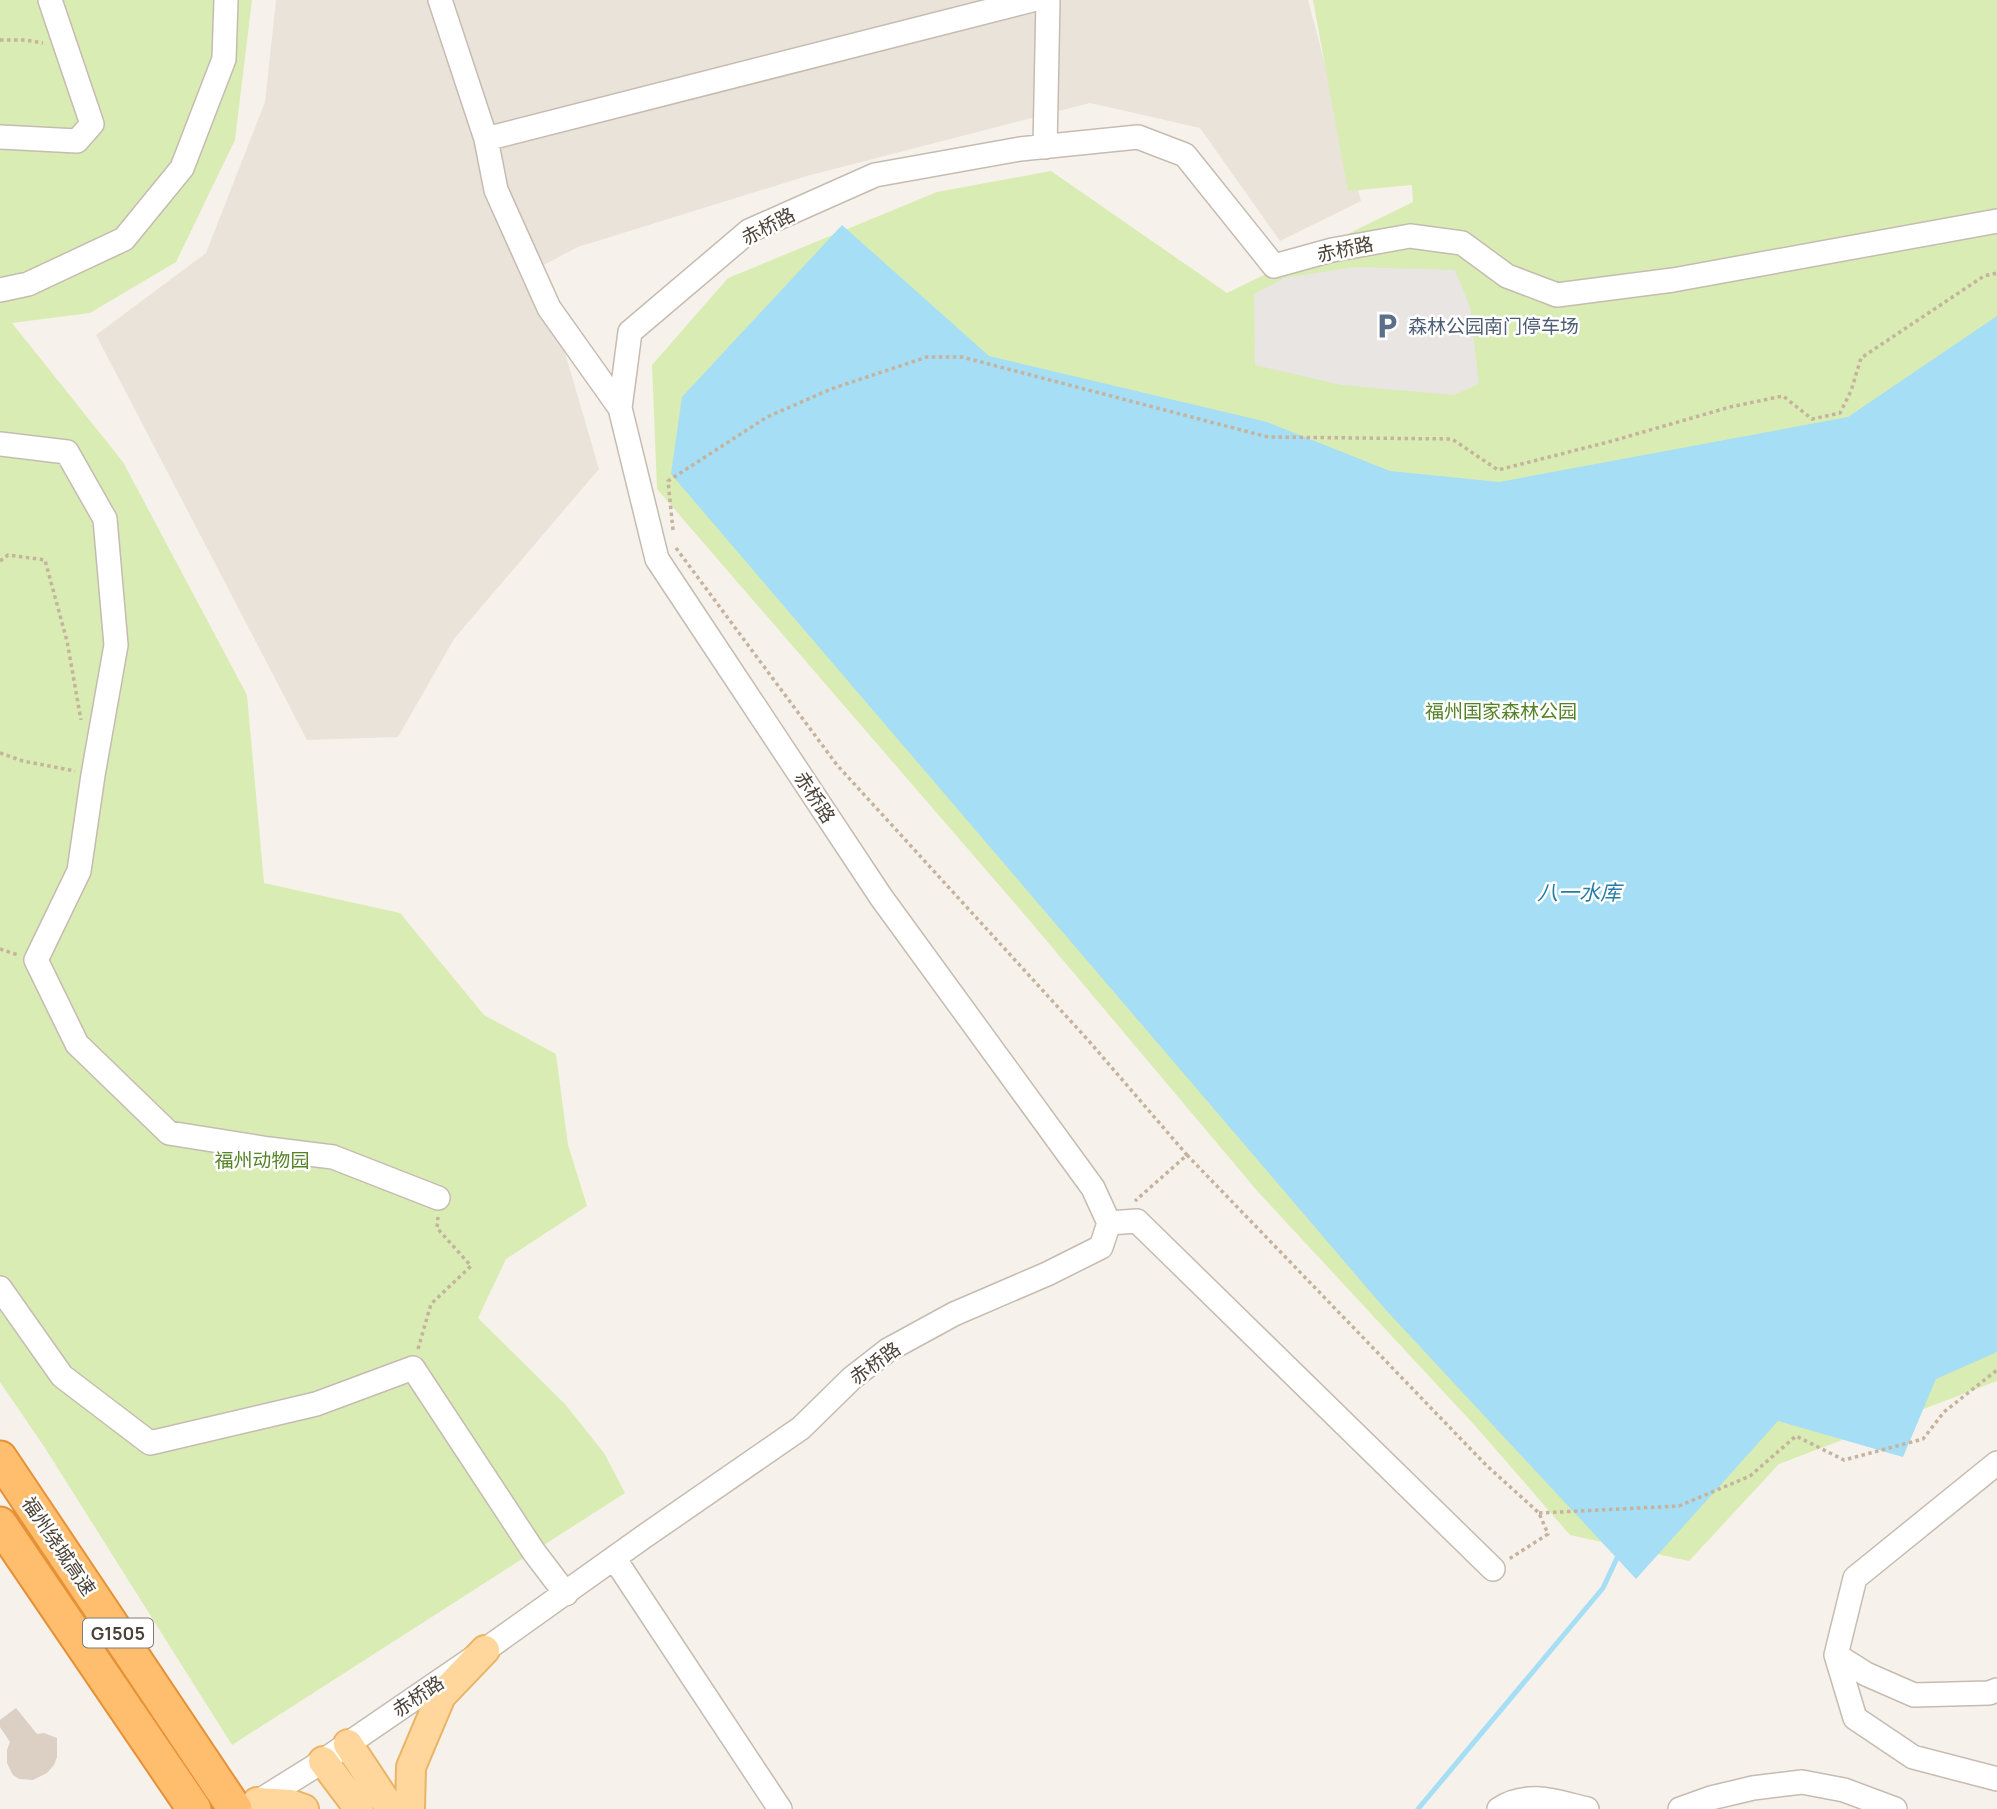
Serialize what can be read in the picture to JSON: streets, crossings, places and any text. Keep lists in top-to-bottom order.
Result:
{
  "streets": {
    "highway": ["福州绕城高速", "G1505"],
    "street": ["赤桥路"]
  },
  "crossings": [
    ["赤桥路", "福州绕城高速"]
  ],
  "water": ["八一水库"],
  "parks": ["福州国家森林公园", "福州动物园"],
  "places": {
    "parking": ["森林公园南门停车场"]
  }
}
